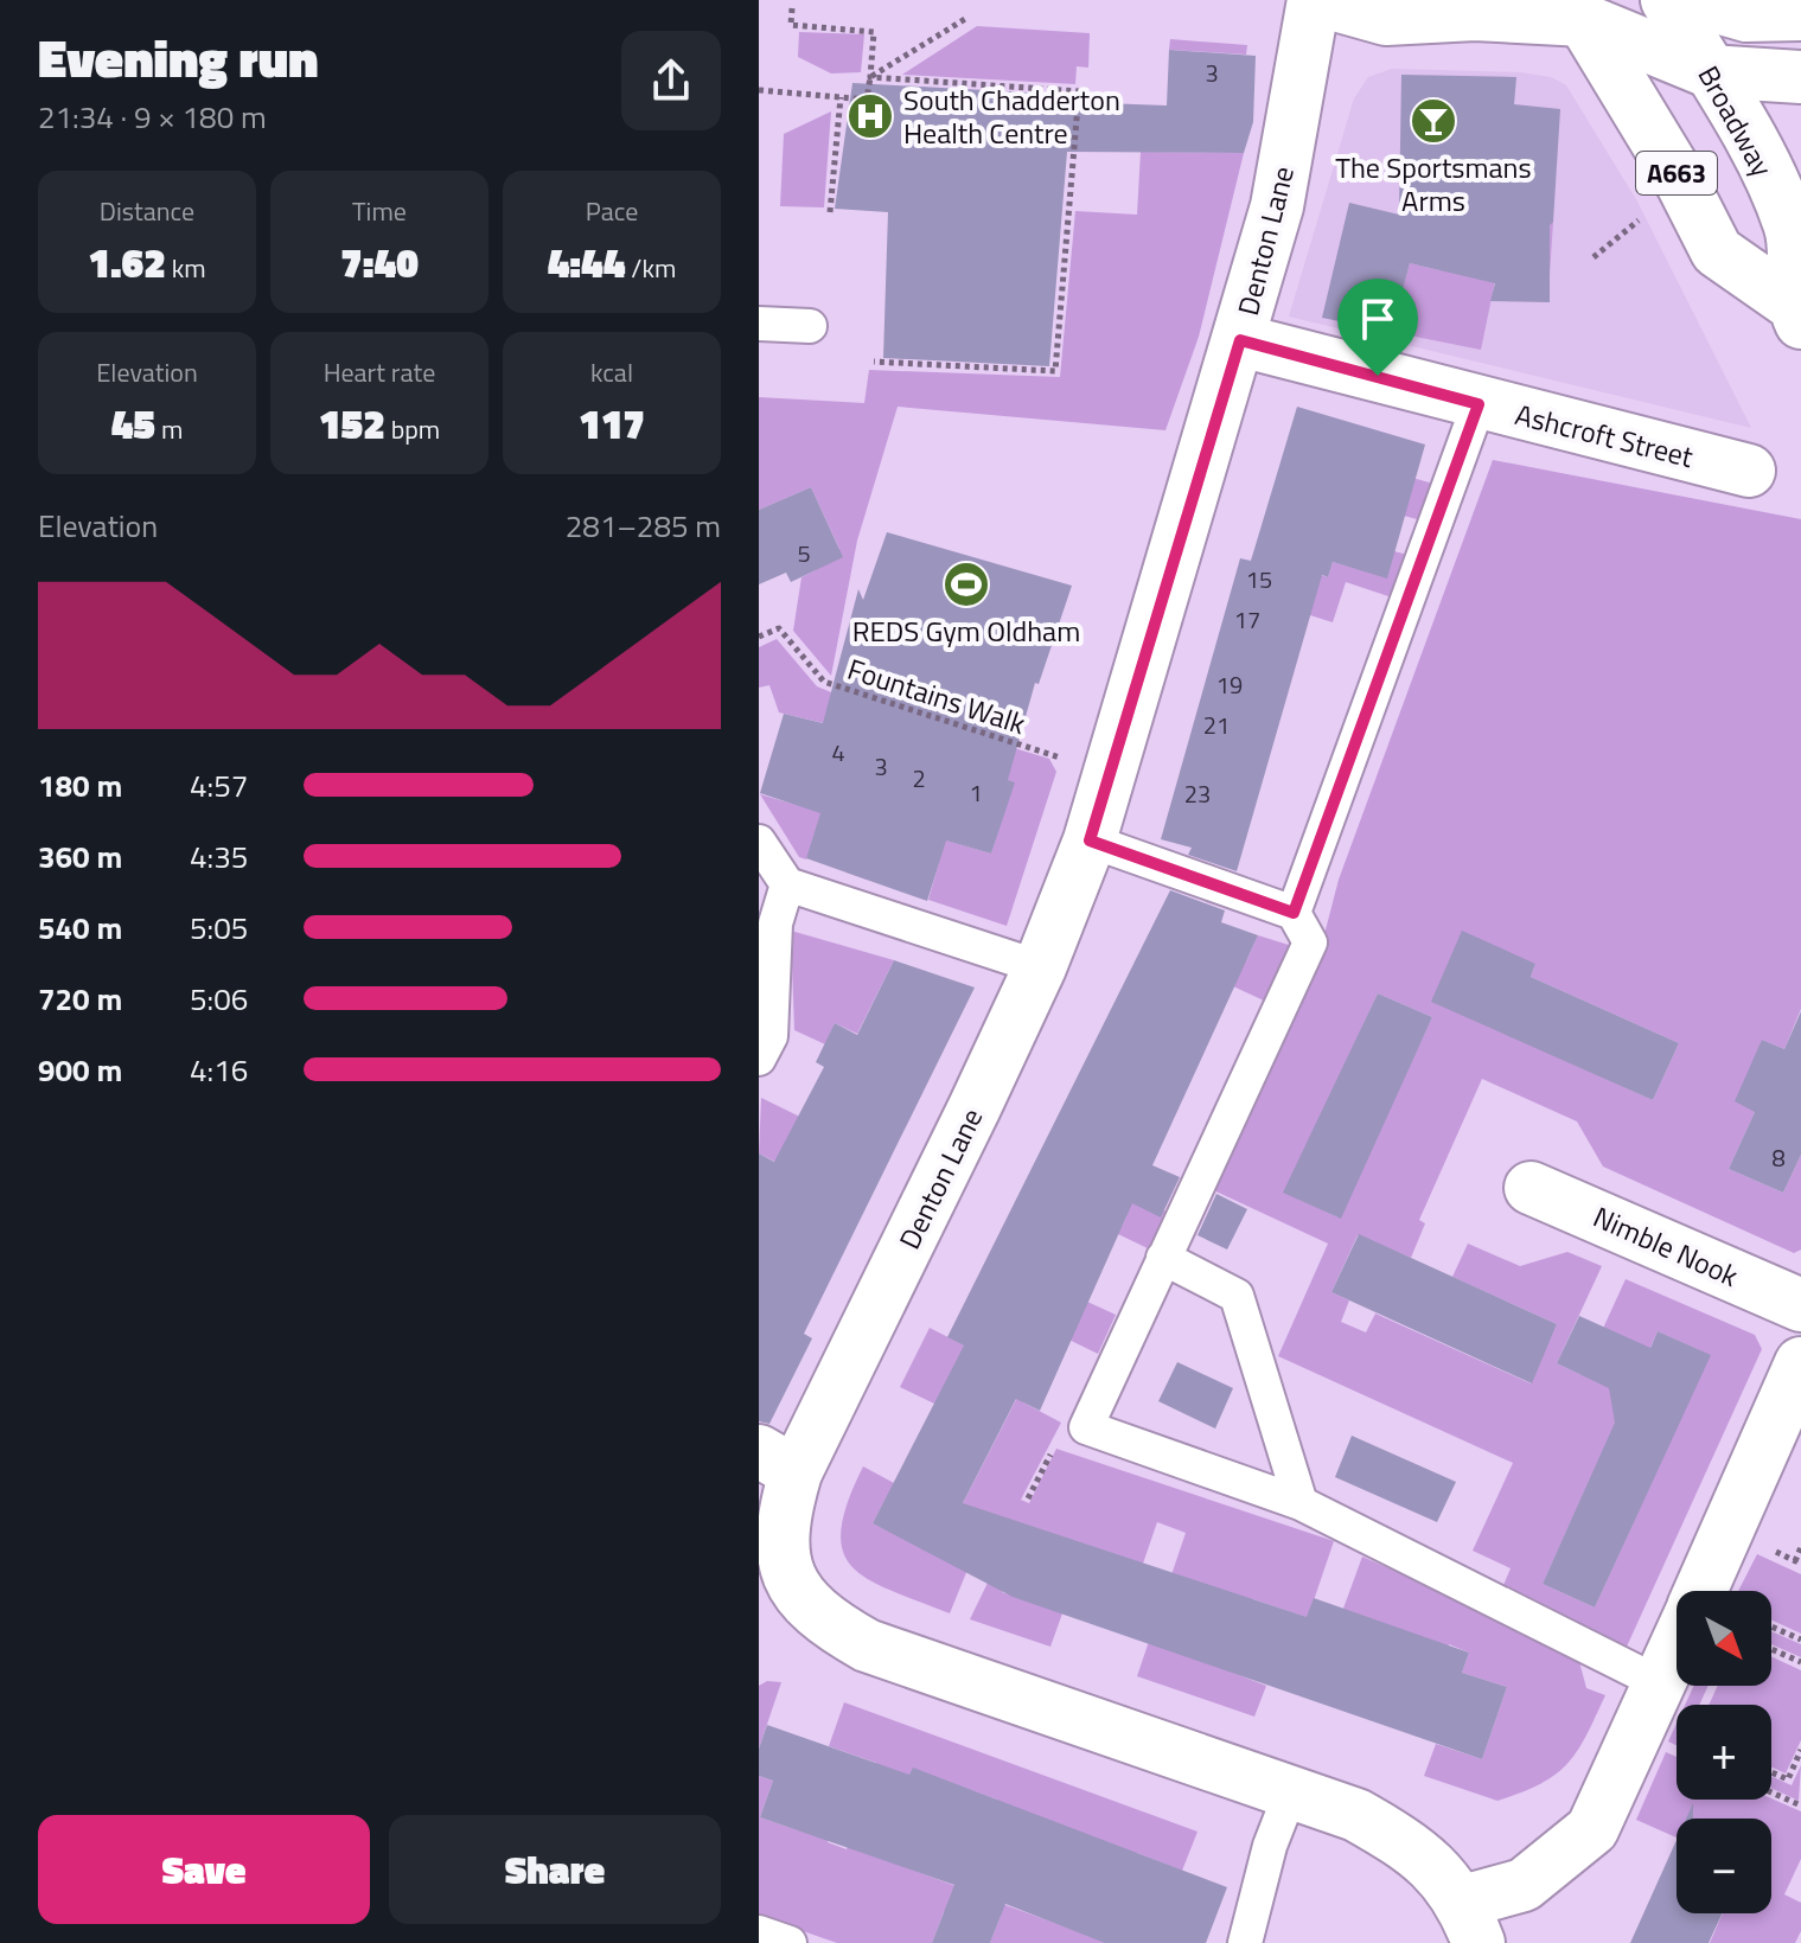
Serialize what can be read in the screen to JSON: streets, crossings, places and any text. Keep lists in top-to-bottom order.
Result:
{
  "streets": {
    "main road": [
      "Broadway",
      "A663",
      "Denton Lane",
      "Ashcroft Street",
      "Nimble Nook"
    ],
    "path": ["Fountains Walk"]
  },
  "crossings": [
    ["Denton Lane", "Ashcroft Street"]
  ],
  "places": {
    "hospital": ["South Chadderton Health Centre"],
    "bar": ["The Sportsmans Arms"],
    "sports": ["REDS Gym Oldham"]
  },
  "house_numbers": [
    "3",
    "5",
    "15",
    "17",
    "19",
    "21",
    "4",
    "3",
    "2",
    "1",
    "23",
    "8"
  ],
  "north": "bottom right",
  "page": {
    "heading": ["Evening run", "21:34 · 9 × 180 m"],
    "stats": [
      ["Distance", "1.62 km"],
      ["Time", "7:40"],
      ["Pace", "4:44 /km"],
      ["Elevation", "45 m"],
      ["Heart rate", "152 bpm"],
      ["kcal", "117"]
    ],
    "chart": ["Elevation", "281–285 m"],
    "list": [
      {
        "name": "180 m",
        "note": "4:57"
      },
      {
        "name": "360 m",
        "note": "4:35"
      },
      {
        "name": "540 m",
        "note": "5:05"
      },
      {
        "name": "720 m",
        "note": "5:06"
      },
      {
        "name": "900 m",
        "note": "4:16"
      }
    ],
    "map_buttons": ["+", "−"],
    "buttons": ["Save", "Share"]
  }
}
